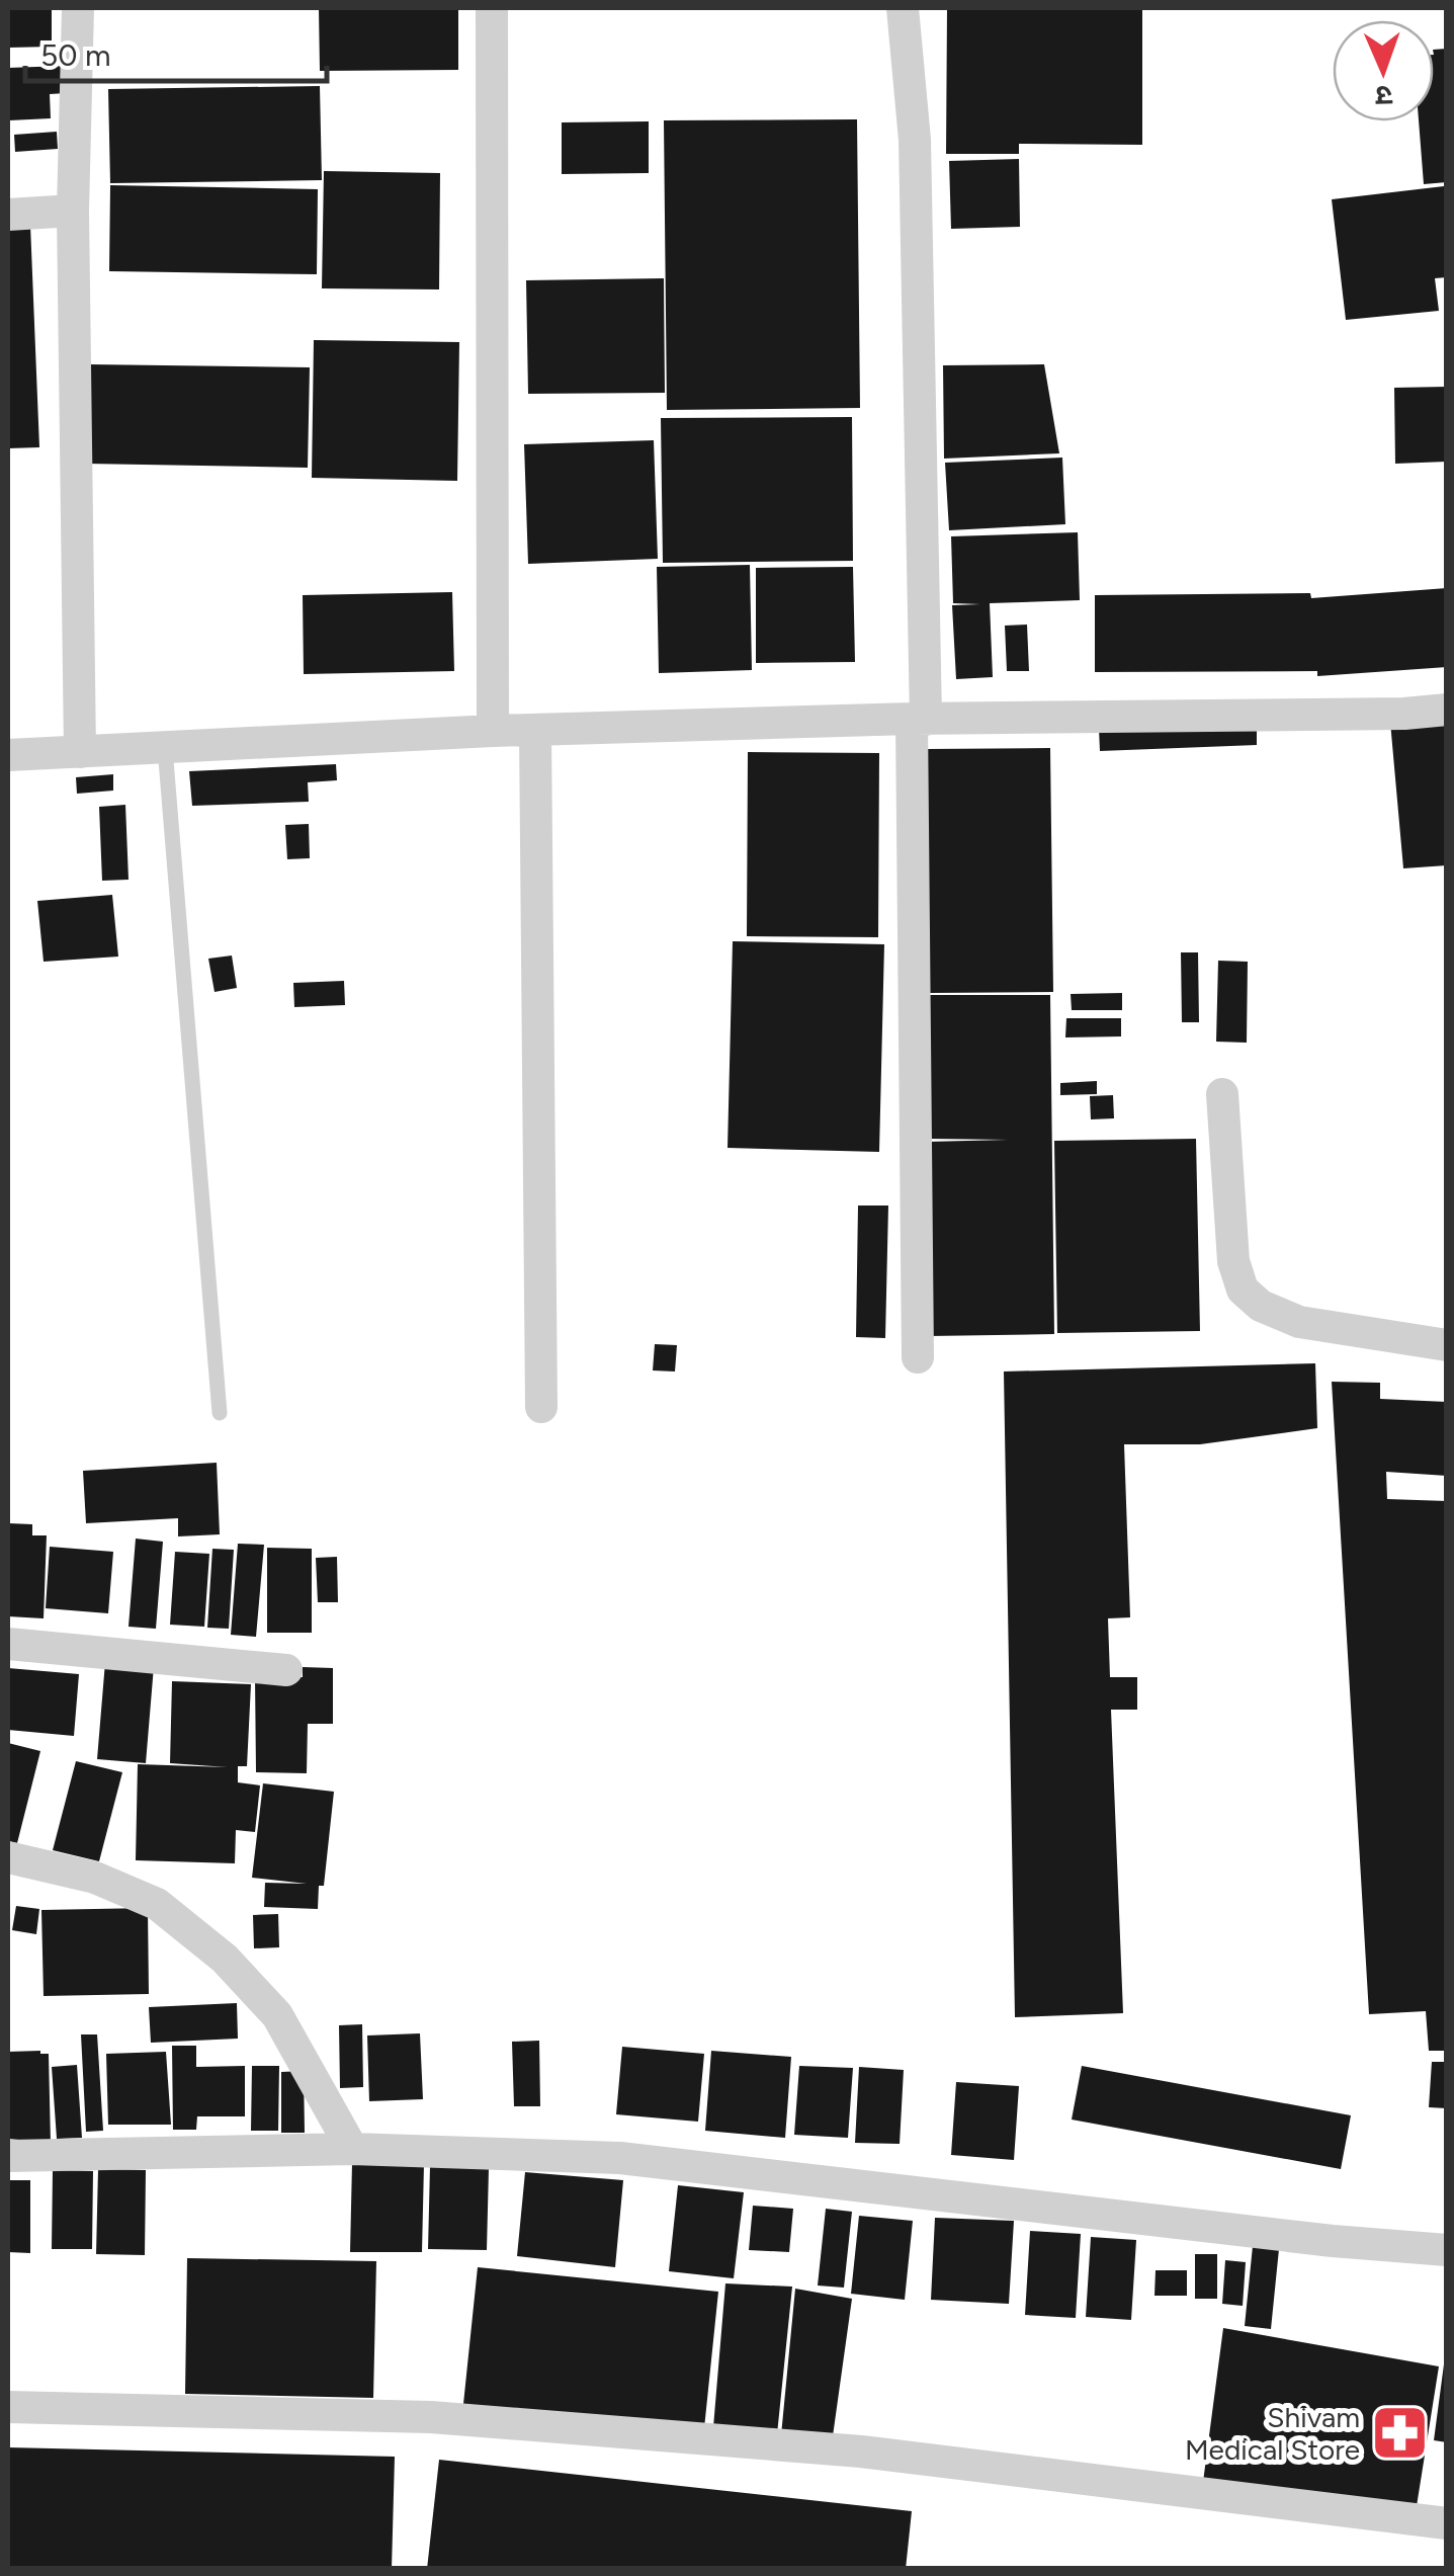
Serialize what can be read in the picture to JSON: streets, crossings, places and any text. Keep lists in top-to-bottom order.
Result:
{
  "places": {
    "pharmacy": ["Shivam Medical Store"]
  },
  "scale_bar": "50 m",
  "north": "bottom"
}
